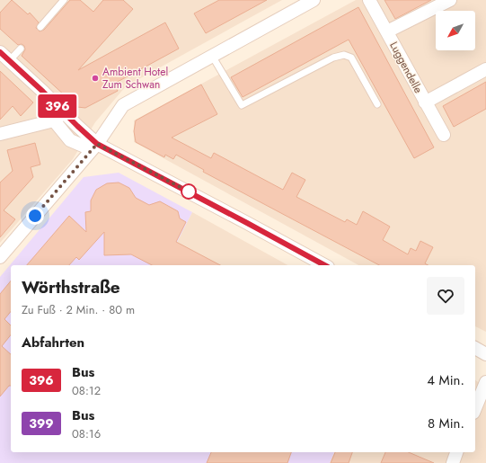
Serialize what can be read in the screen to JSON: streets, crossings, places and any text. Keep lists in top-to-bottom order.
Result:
{
  "streets": {
    "street": ["Luggendelle"]
  },
  "places": ["Ambient Hotel Zum Schwan"],
  "lines": ["bus line 396"],
  "north": "bottom left",
  "page": {
    "on_map": "396",
    "heading": [
      ["Wörthstraße", "Zu Fuß · 2 Min. · 80 m"],
      "Abfahrten"
    ],
    "list": [
      {
        "mark": "396",
        "name": "Bus",
        "note": "08:12",
        "value": "4 Min."
      },
      {
        "mark": "399",
        "name": "Bus",
        "note": "08:16",
        "value": "8 Min."
      }
    ]
  }
}
